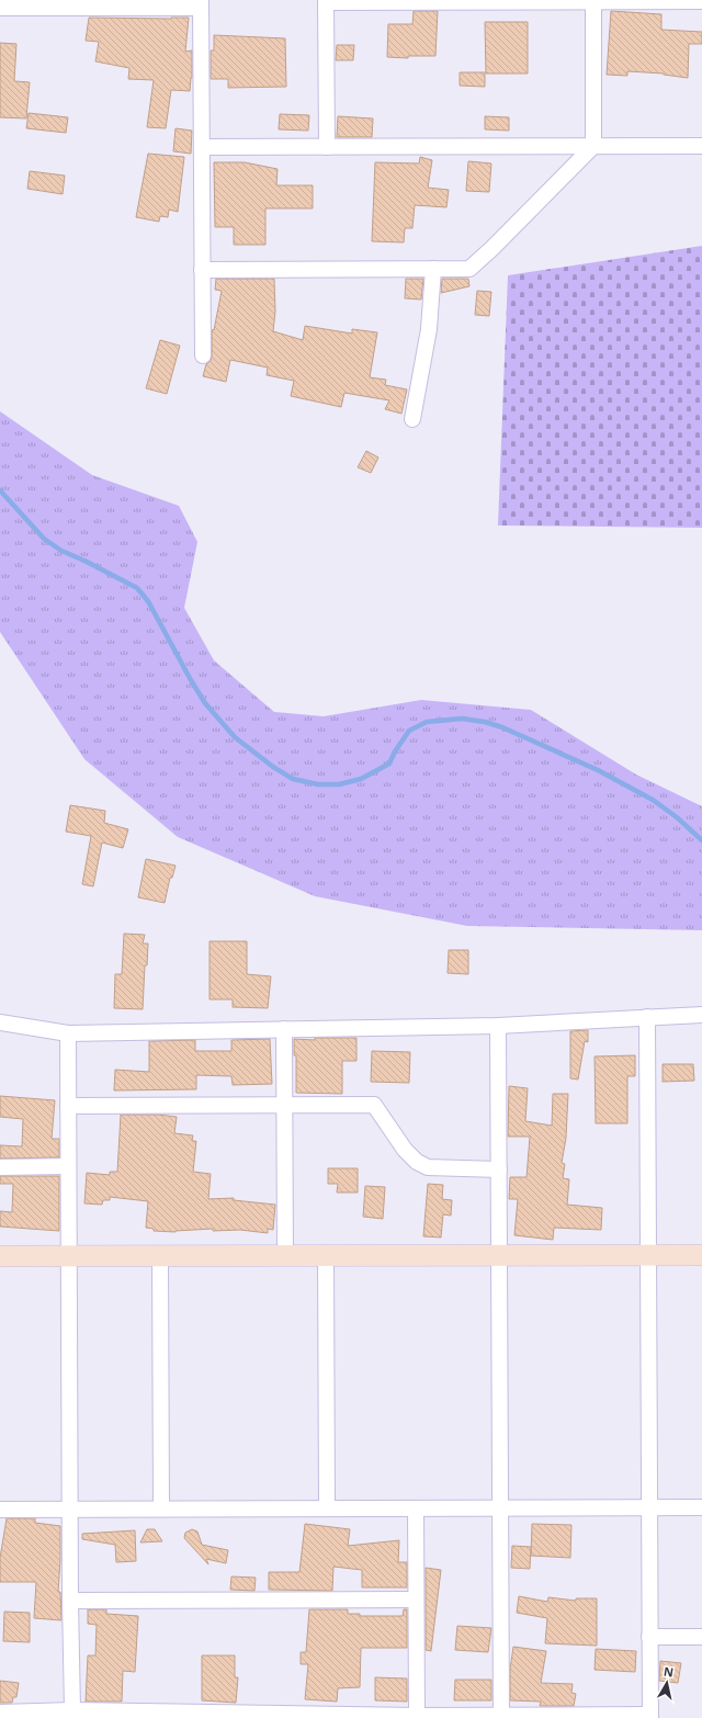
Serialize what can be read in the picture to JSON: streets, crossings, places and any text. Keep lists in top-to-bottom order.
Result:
{
  "north": "top"
}
